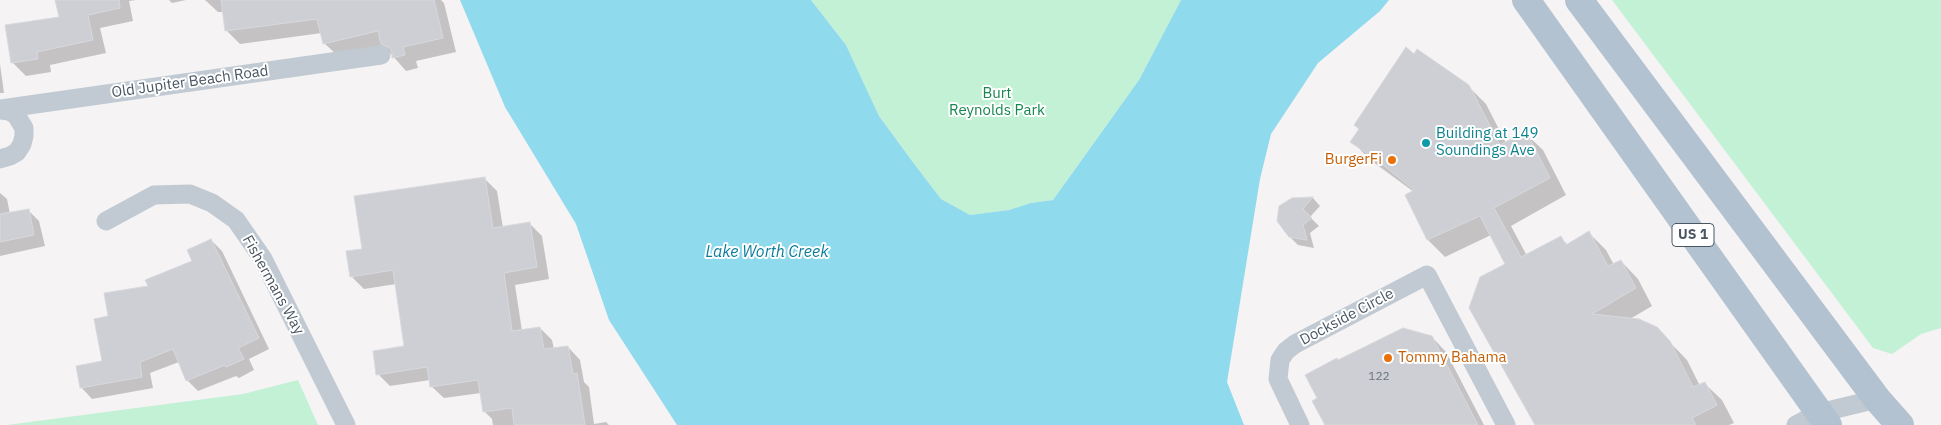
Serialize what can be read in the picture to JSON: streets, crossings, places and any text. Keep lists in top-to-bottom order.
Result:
{
  "streets": {
    "main road": ["US 1"],
    "street": ["Old Jupiter Beach Road", "Fishermans Way", "Dockside Circle"]
  },
  "water": ["Lake Worth Creek"],
  "parks": ["Burt Reynolds Park"],
  "places": ["Building at 149 Soundings Ave", "BurgerFi", "Tommy Bahama"],
  "house_numbers": ["122"]
}
